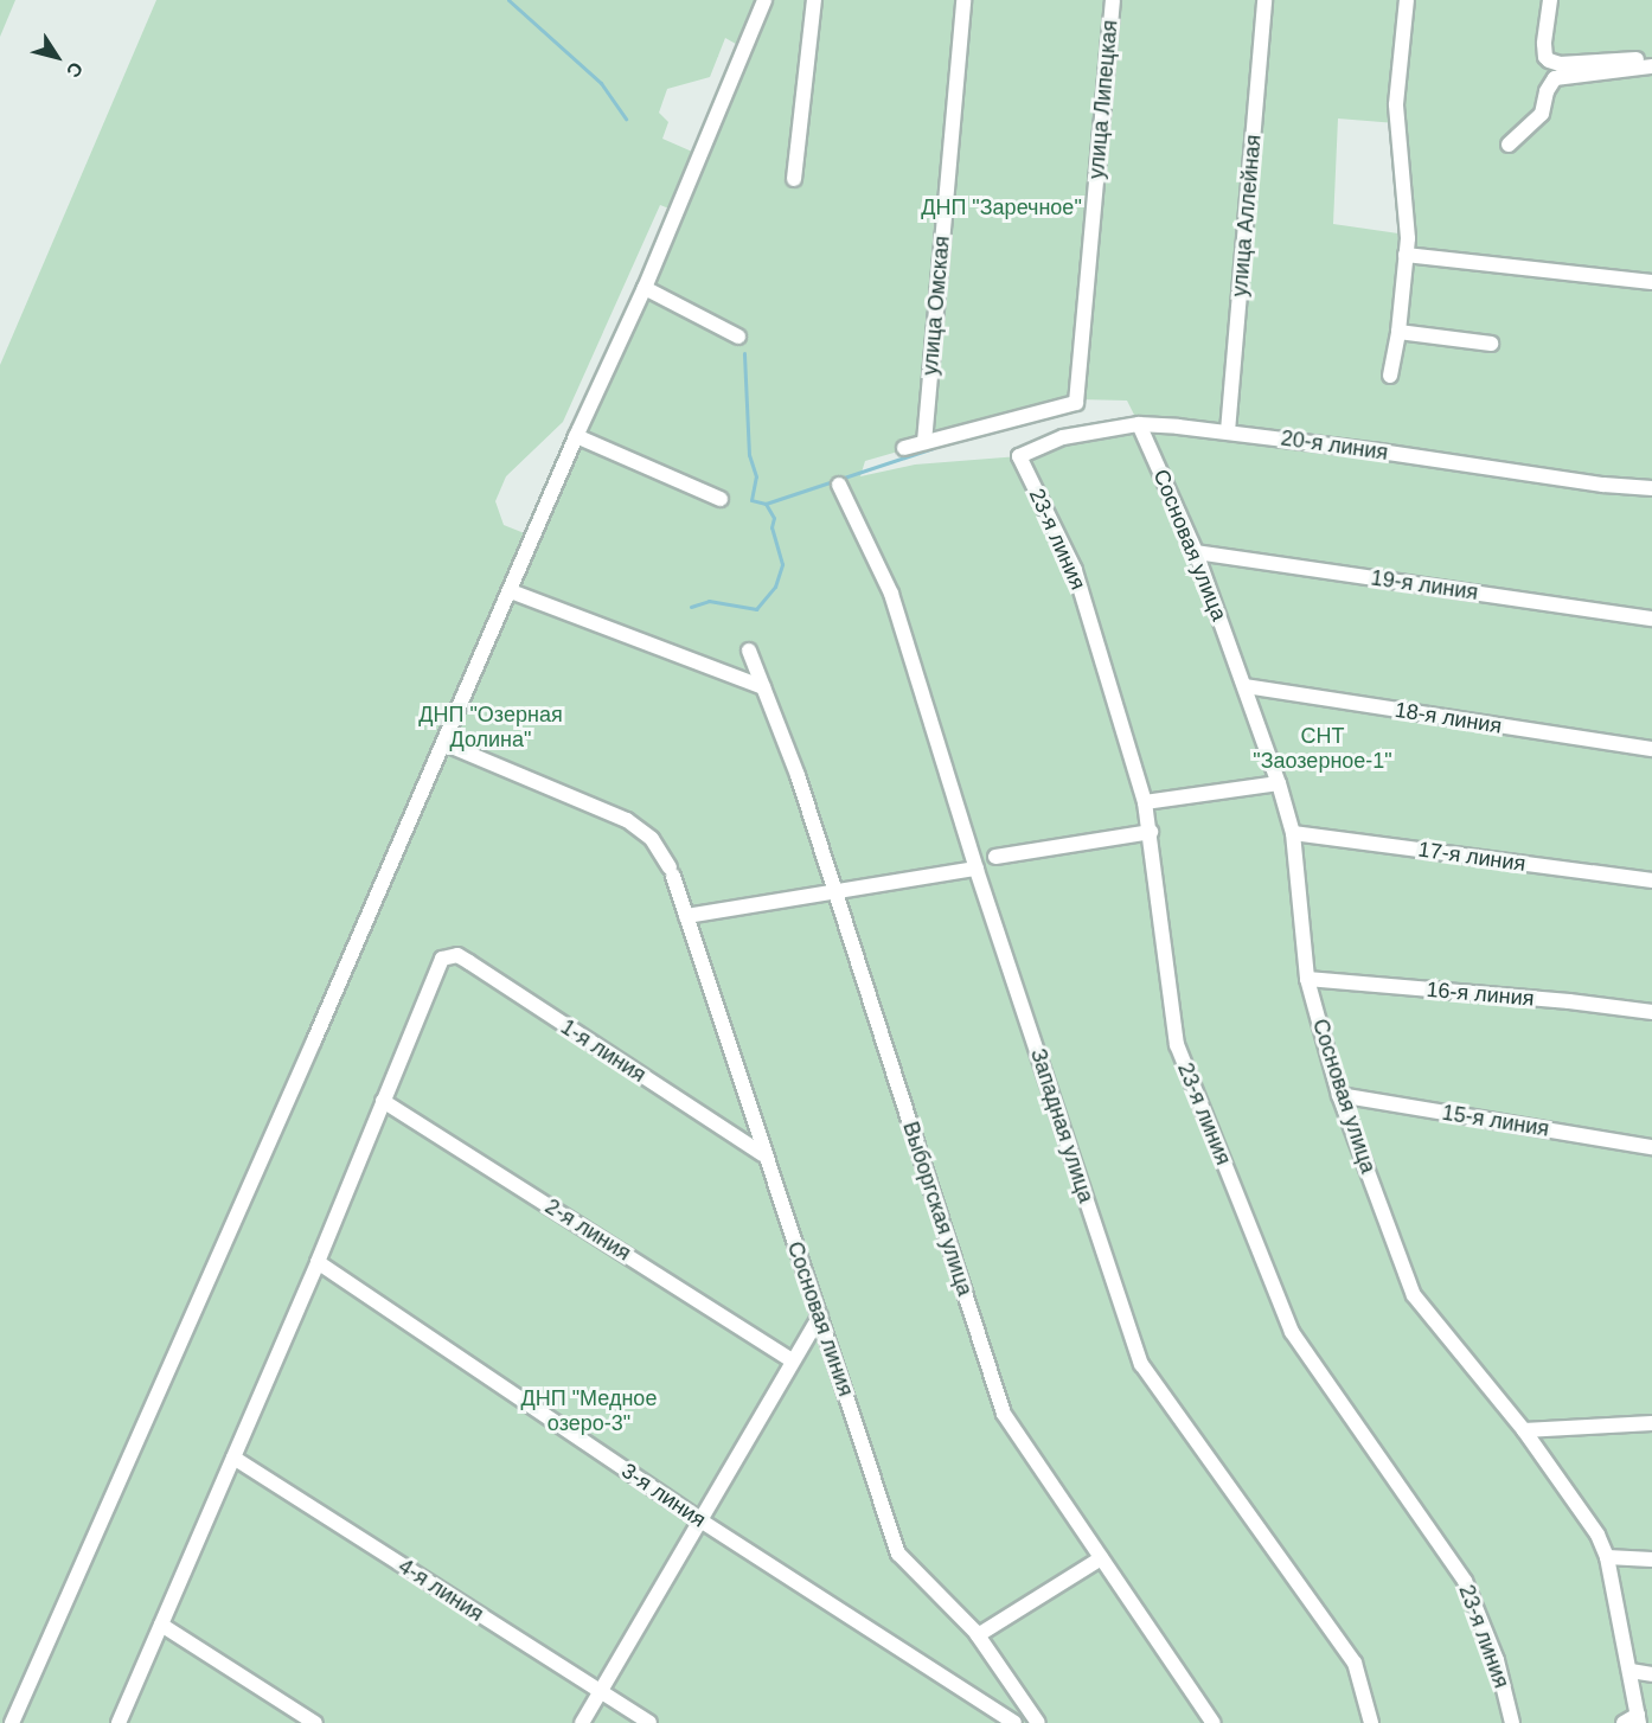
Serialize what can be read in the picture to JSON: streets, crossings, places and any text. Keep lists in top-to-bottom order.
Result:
{
  "streets": {
    "street": [
      "улица Липецкая",
      "улица Аллейная",
      "улица Омская",
      "20-я линия",
      "23-я линия",
      "Сосновая улица",
      "19-я линия",
      "18-я линия",
      "17-я линия",
      "16-я линия",
      "1-я линия",
      "15-я линия",
      "Западная улица",
      "Выборгская улица",
      "2-я линия",
      "Сосновая линия",
      "3-я линия",
      "4-я линия"
    ]
  },
  "crossings": [
    ["улица Липецкая", "улица Омская"],
    ["улица Аллейная", "20-я линия"],
    ["20-я линия", "23-я линия"],
    ["20-я линия", "Сосновая улица"],
    ["Сосновая улица", "19-я линия"],
    ["Сосновая улица", "18-я линия"],
    ["Сосновая улица", "17-я линия"],
    ["Сосновая улица", "16-я линия"],
    ["Сосновая улица", "15-я линия"],
    ["1-я линия", "2-я линия"],
    ["1-я линия", "Сосновая линия"]
  ],
  "parks": [
    "ДНП \"Заречное\"",
    "ДНП \"Озерная Долина\"",
    "СНТ \"Заозерное-1\"",
    "ДНП \"Медное озеро-3\""
  ],
  "north": "bottom right"
}
